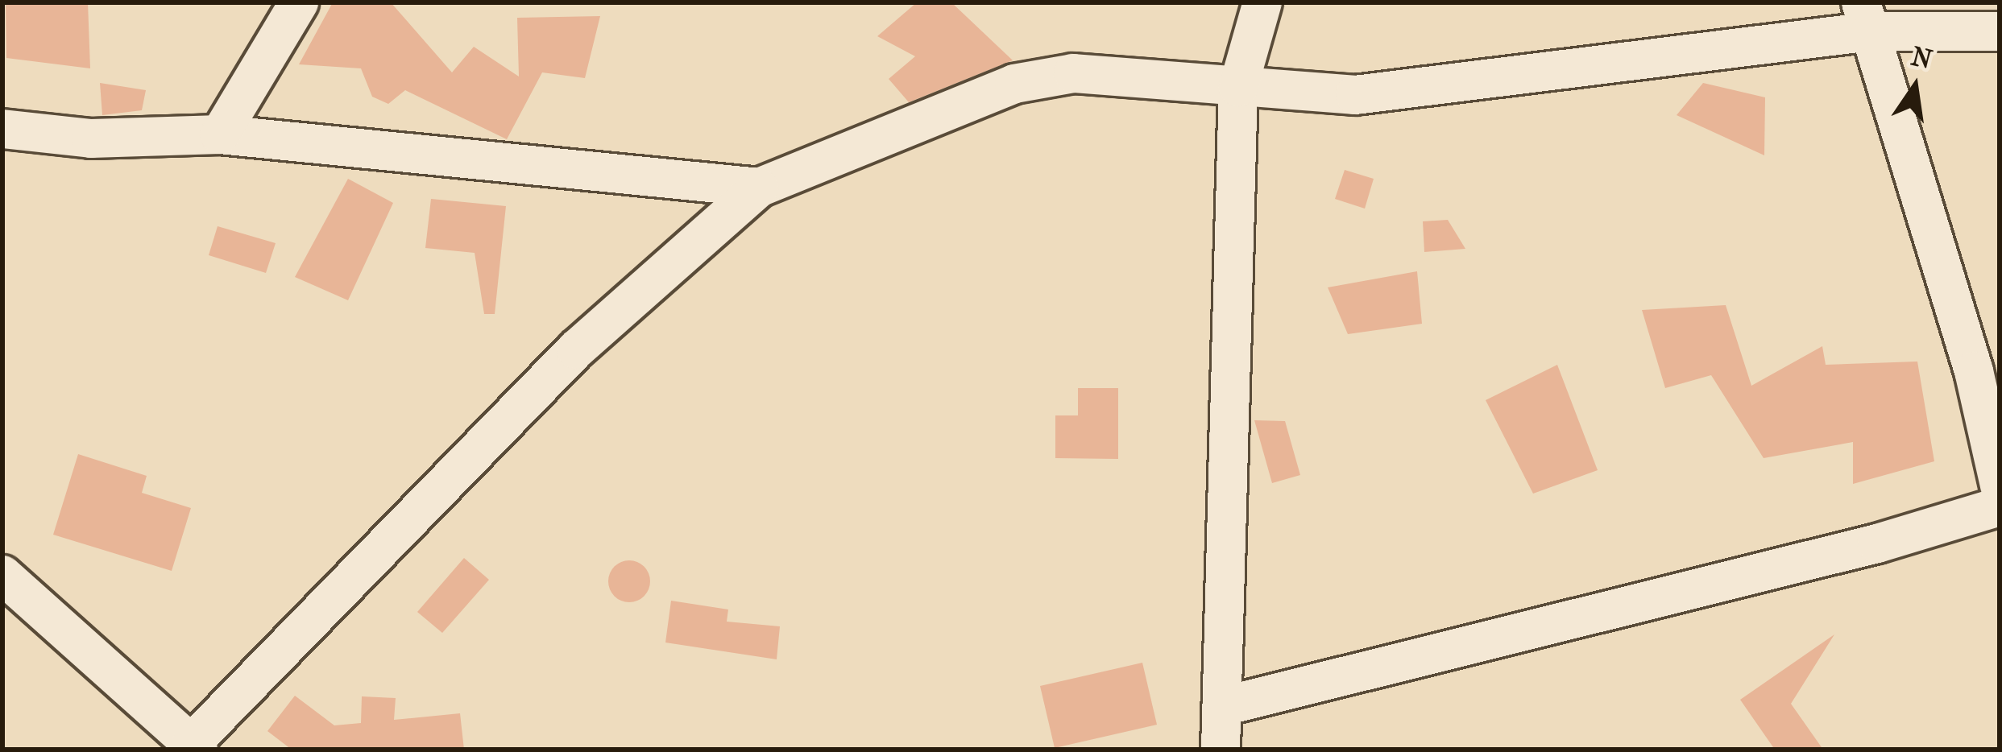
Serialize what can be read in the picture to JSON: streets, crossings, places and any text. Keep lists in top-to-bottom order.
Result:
{
  "north": "top"
}
